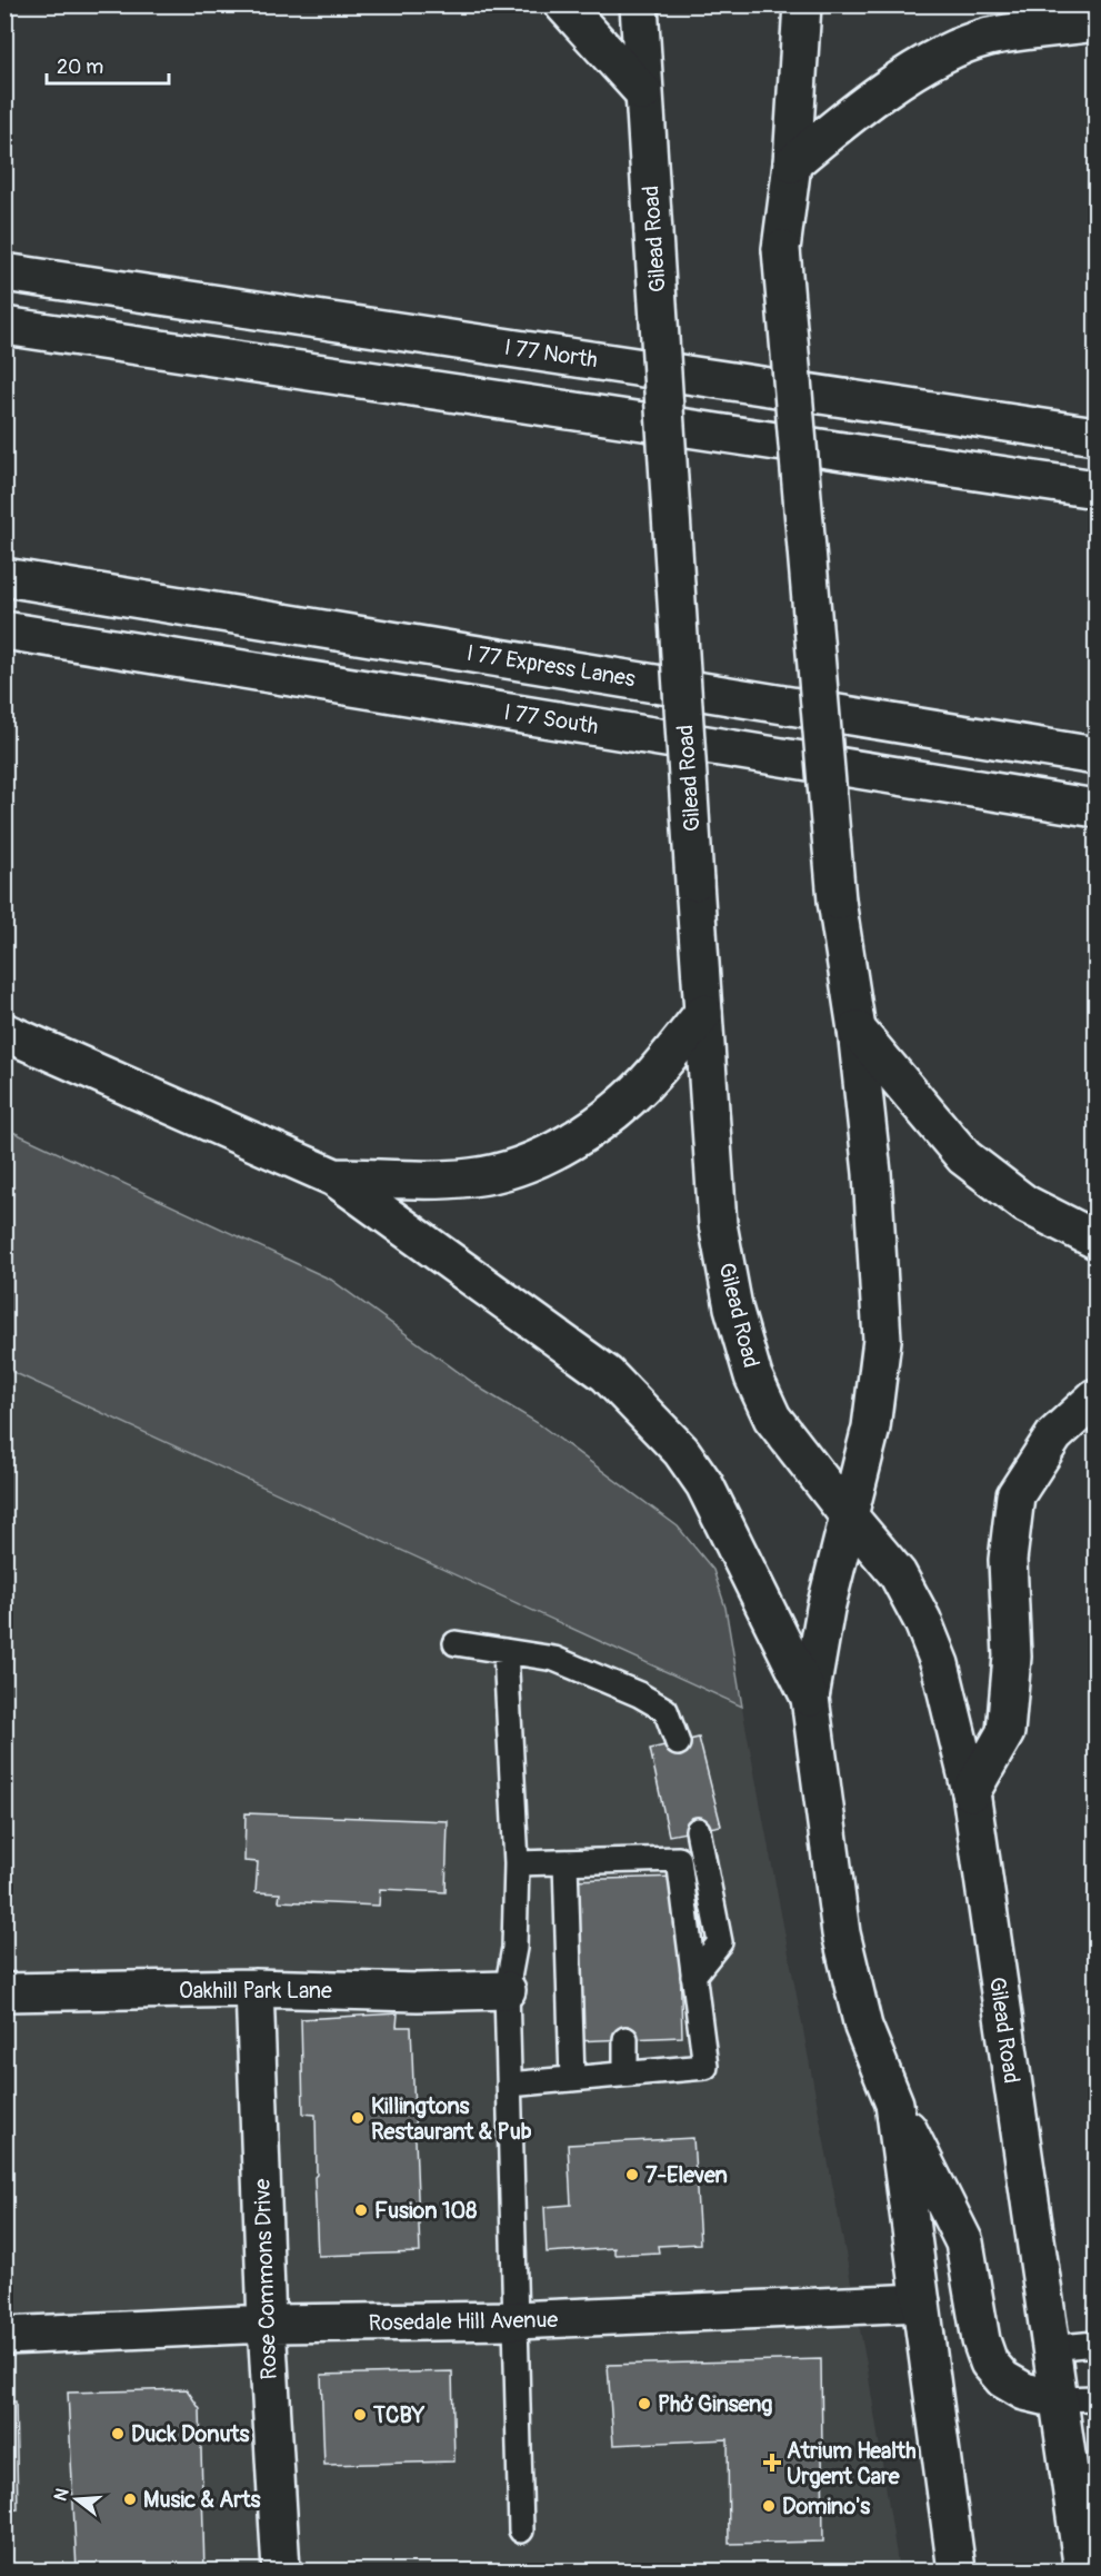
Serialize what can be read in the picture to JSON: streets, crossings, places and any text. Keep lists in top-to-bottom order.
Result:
{
  "streets": {
    "main road": [
      "Gilead Road",
      "I 77 North",
      "I 77 Express Lanes",
      "I 77 South",
      "Oakhill Park Lane",
      "Rose Commons Drive",
      "Rosedale Hill Avenue"
    ]
  },
  "crossings": [
    ["Oakhill Park Lane", "Rose Commons Drive"],
    ["Rose Commons Drive", "Rosedale Hill Avenue"]
  ],
  "places": {
    "other": [
      "Killingtons Restaurant & Pub",
      "7-Eleven",
      "Fusion 108",
      "Phở Ginseng",
      "TCBY",
      "Duck Donuts",
      "Music & Arts",
      "Domino's"
    ],
    "health": ["Atrium Health Urgent Care"]
  },
  "scale_bar": "20 m",
  "north": "left"
}
